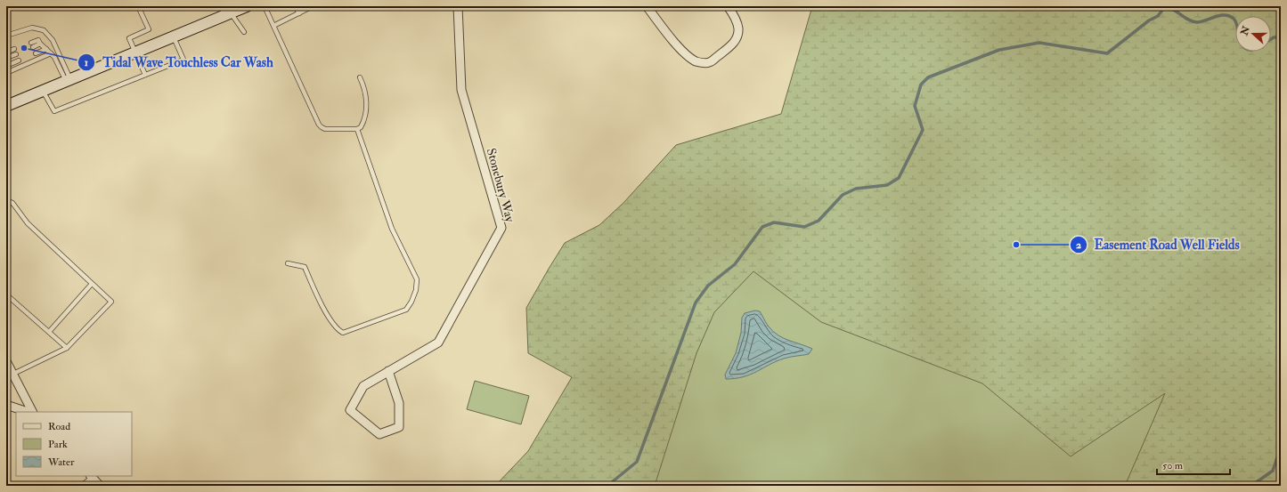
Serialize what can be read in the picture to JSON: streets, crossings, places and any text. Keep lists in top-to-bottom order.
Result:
{
  "streets": {
    "street": ["Stonebury Way"]
  },
  "places": ["Tidal Wave Touchless Car Wash", "Easement Road Well Fields"],
  "legend": ["Road", "Park", "Water"],
  "scale_bar": "50 m",
  "north": "left"
}
